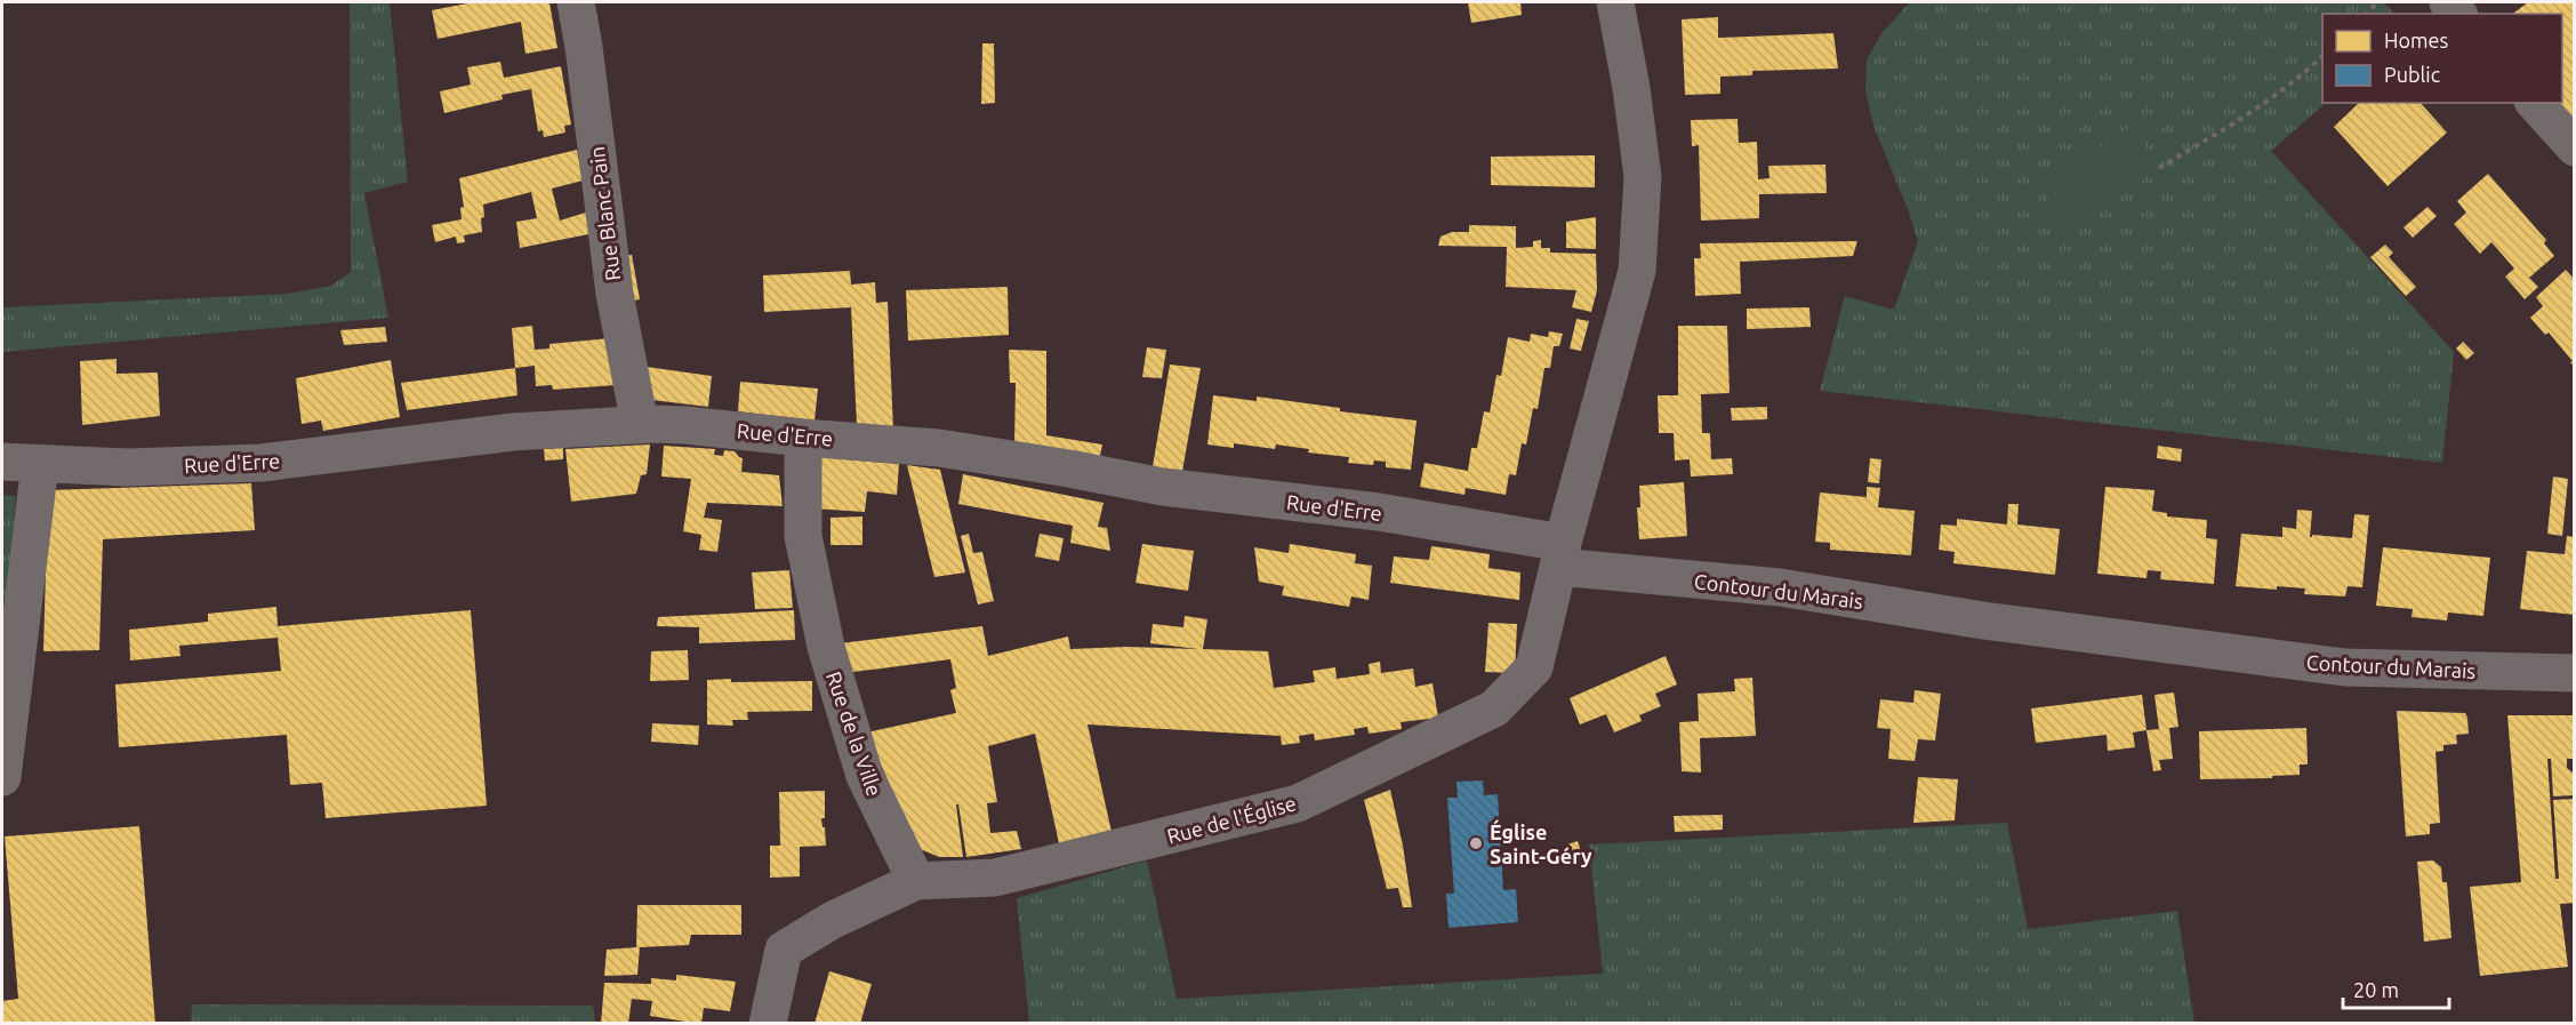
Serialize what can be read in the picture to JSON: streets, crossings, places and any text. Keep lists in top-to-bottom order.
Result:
{
  "streets": {
    "street": [
      "Rue Blanc Pain",
      "Rue d'Erre",
      "Contour du Marais",
      "Rue de la Ville",
      "Rue de l'Église"
    ]
  },
  "crossings": [
    ["Rue Blanc Pain", "Rue d'Erre"],
    ["Rue d'Erre", "Contour du Marais"],
    ["Rue d'Erre", "Rue de la Ville"],
    ["Rue d'Erre", "Rue de l'Église"],
    ["Contour du Marais", "Rue de l'Église"],
    ["Rue de la Ville", "Rue de l'Église"]
  ],
  "places": ["Église Saint-Géry"],
  "legend": ["Homes", "Public"],
  "scale_bar": "20 m"
}
